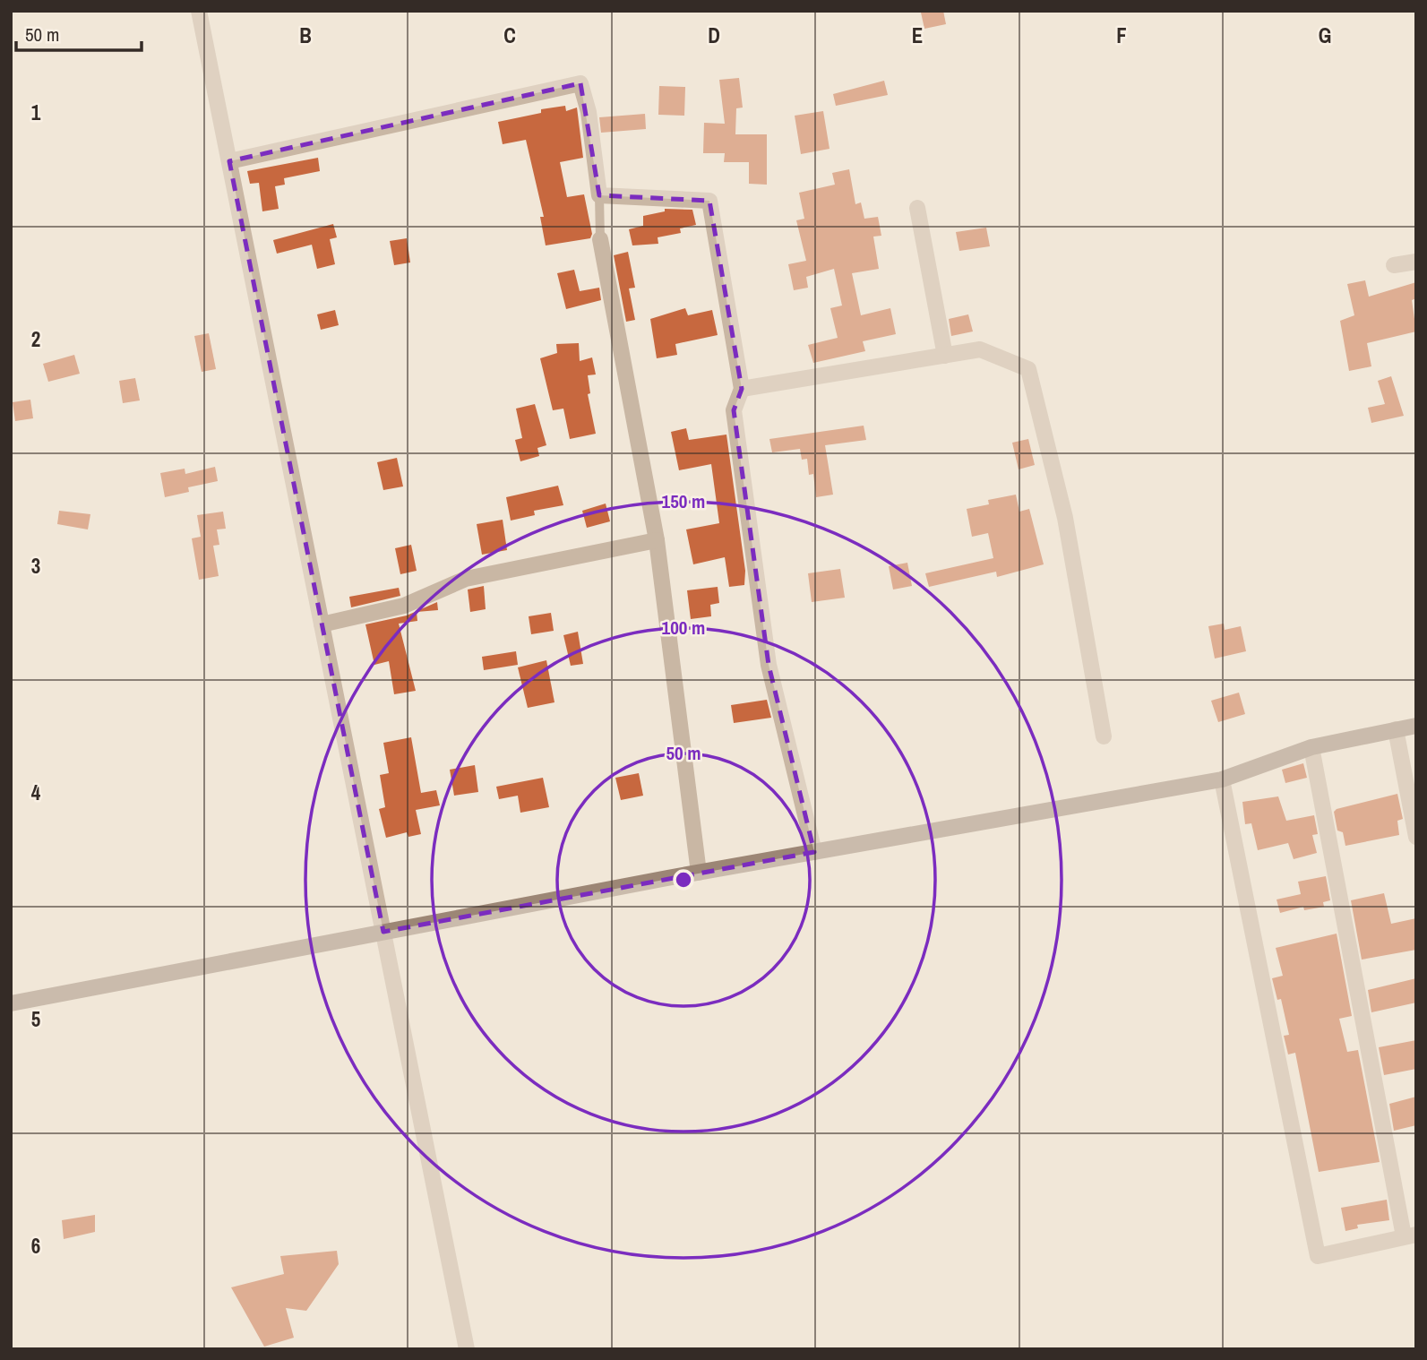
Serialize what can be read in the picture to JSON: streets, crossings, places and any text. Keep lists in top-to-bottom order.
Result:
{
  "scale_bar": "50 m",
  "grid": {
    "columns": [
      "B",
      "C",
      "D",
      "E",
      "F",
      "G"
    ],
    "rows": [
      "1",
      "2",
      "3",
      "4",
      "5",
      "6"
    ]
  },
  "rings": ["150 m", "100 m", "50 m"]
}
